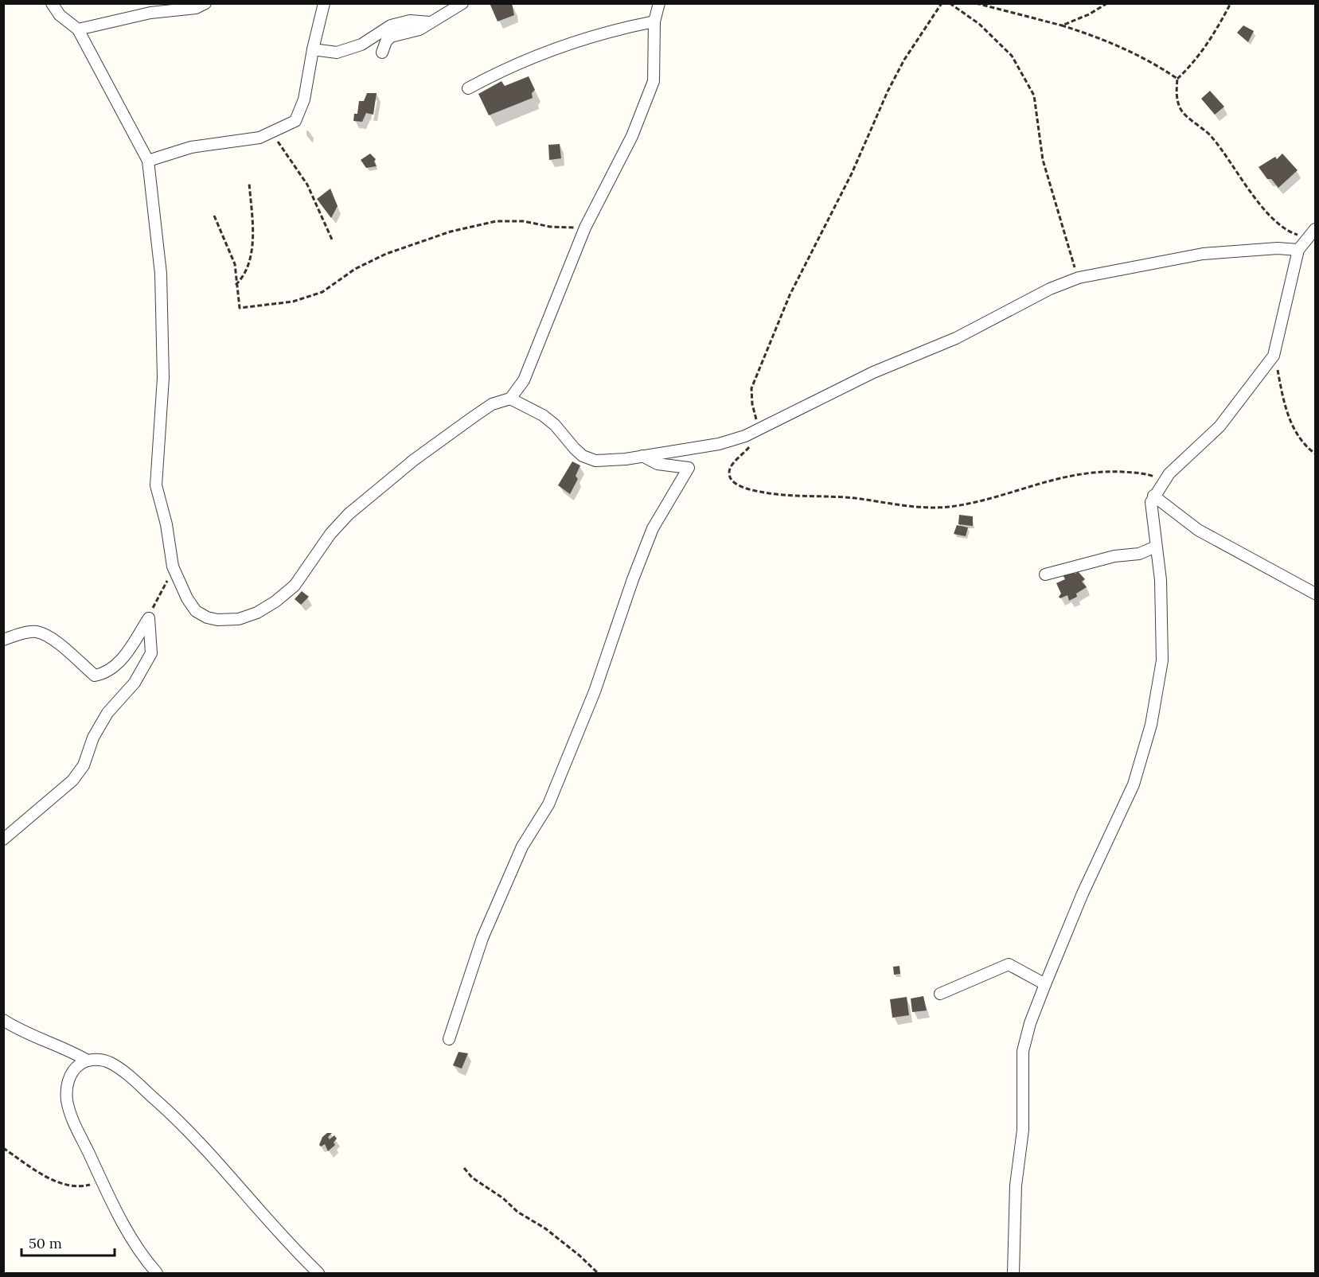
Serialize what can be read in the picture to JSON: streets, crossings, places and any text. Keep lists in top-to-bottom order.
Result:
{
  "scale_bar": "50 m"
}
